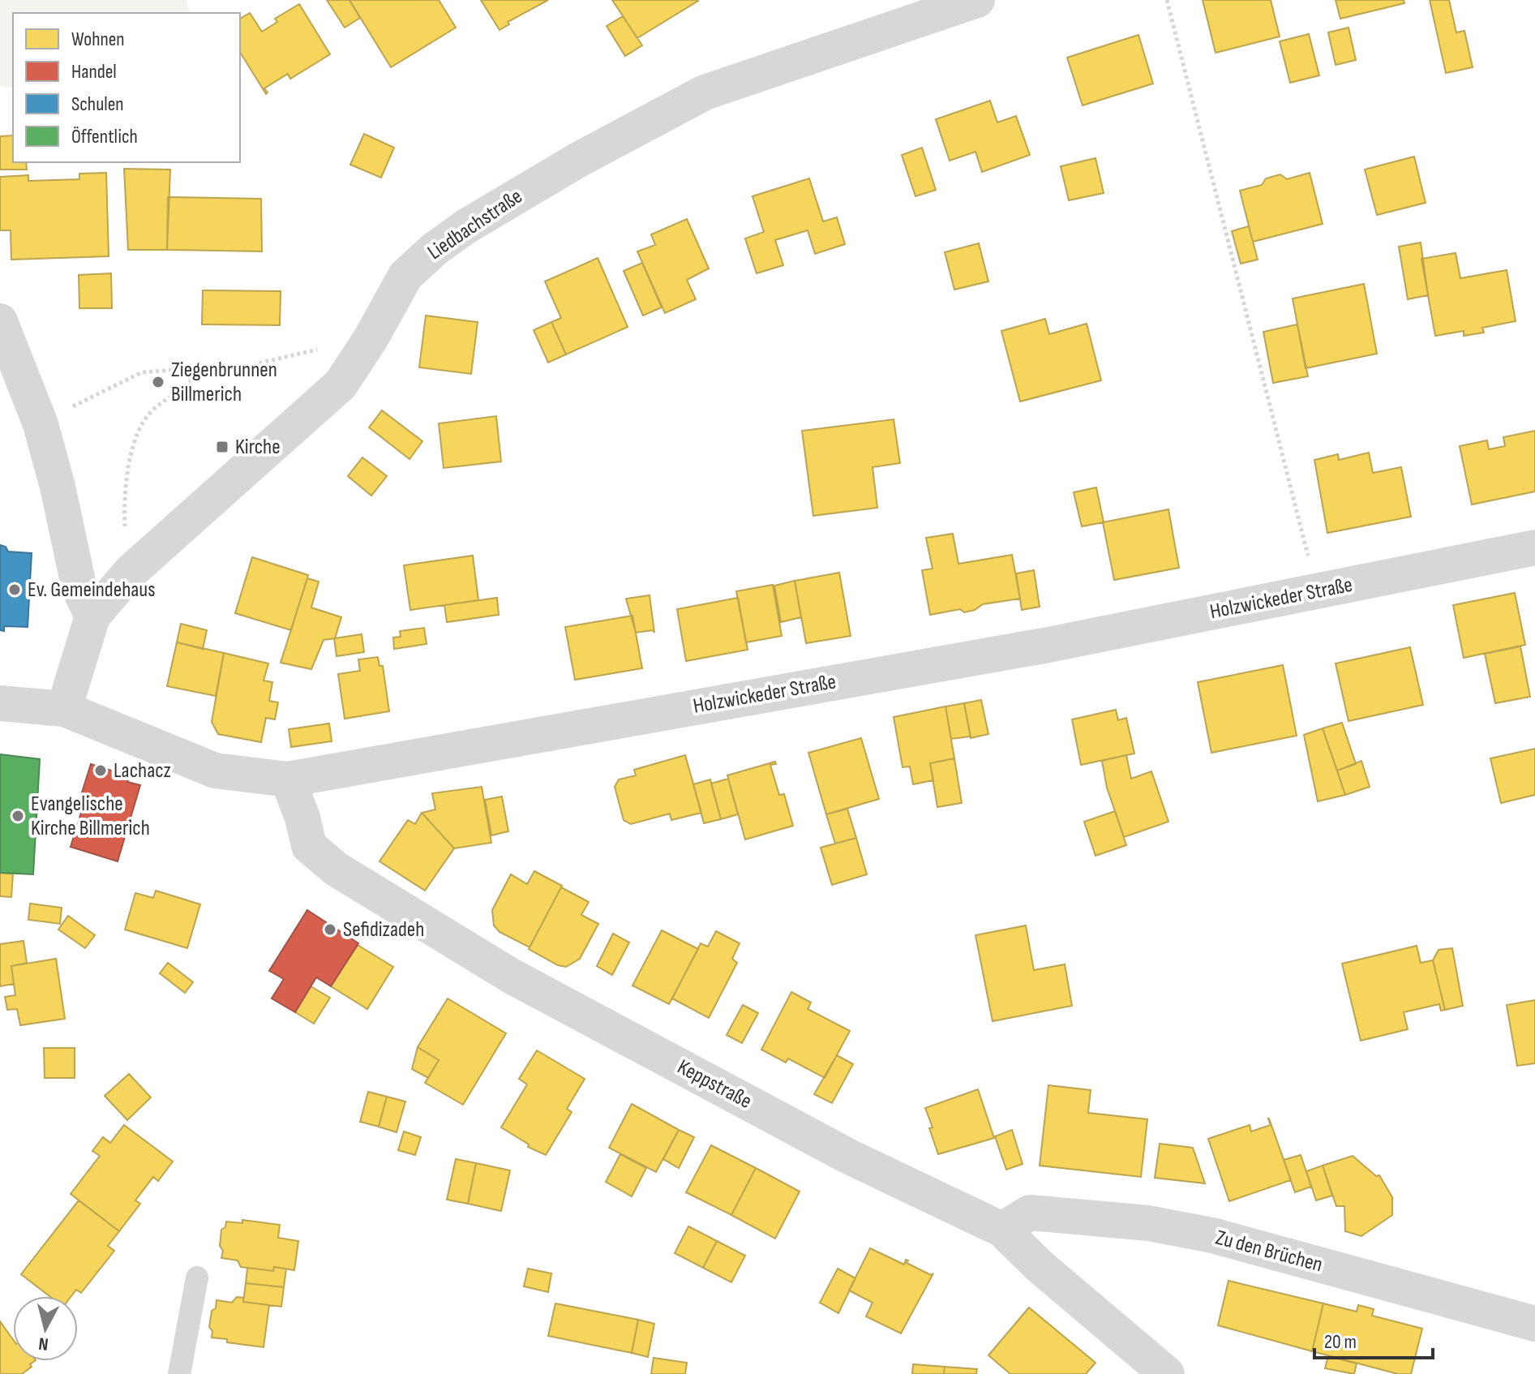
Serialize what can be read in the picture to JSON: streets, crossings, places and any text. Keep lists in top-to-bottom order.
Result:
{
  "streets": {
    "street": [
      "Liedbachstraße",
      "Holzwickeder Straße",
      "Keppstraße",
      "Zu den Brüchen"
    ]
  },
  "crossings": [
    ["Liedbachstraße", "Holzwickeder Straße"],
    ["Holzwickeder Straße", "Keppstraße"],
    ["Keppstraße", "Zu den Brüchen"]
  ],
  "places": {
    "other": [
      "Ziegenbrunnen Billmerich",
      "Ev. Gemeindehaus",
      "Lachacz",
      "Evangelische Kirche Billmerich",
      "Sefidizadeh"
    ],
    "transit": ["Kirche"]
  },
  "legend": [
    "Wohnen",
    "Handel",
    "Schulen",
    "Öffentlich"
  ],
  "scale_bar": "20 m",
  "north": "bottom"
}
